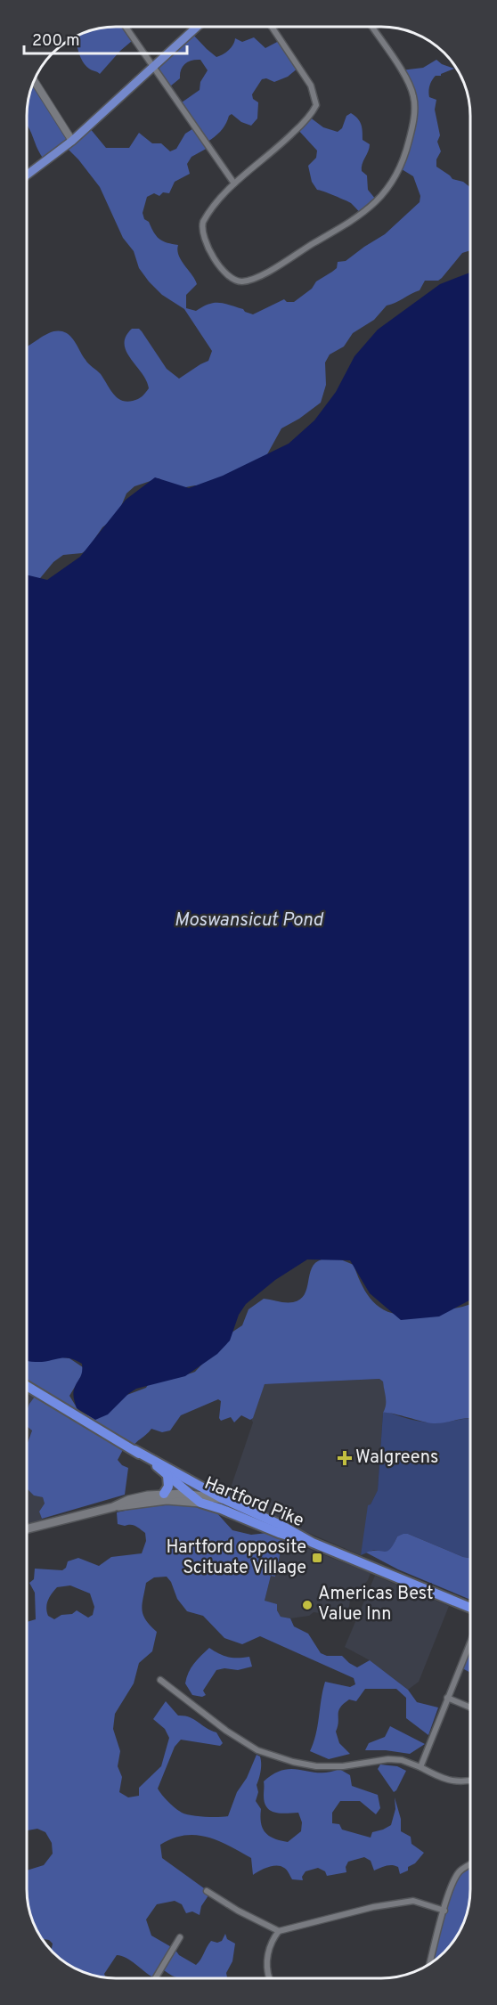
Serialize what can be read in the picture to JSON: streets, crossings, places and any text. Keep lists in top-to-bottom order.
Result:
{
  "streets": {
    "highway": ["Hartford Pike"]
  },
  "water": ["Moswansicut Pond"],
  "places": {
    "health": ["Walgreens"],
    "transit": ["Hartford opposite Scituate Village"],
    "other": ["Americas Best Value Inn"]
  },
  "scale_bar": "200 m"
}
